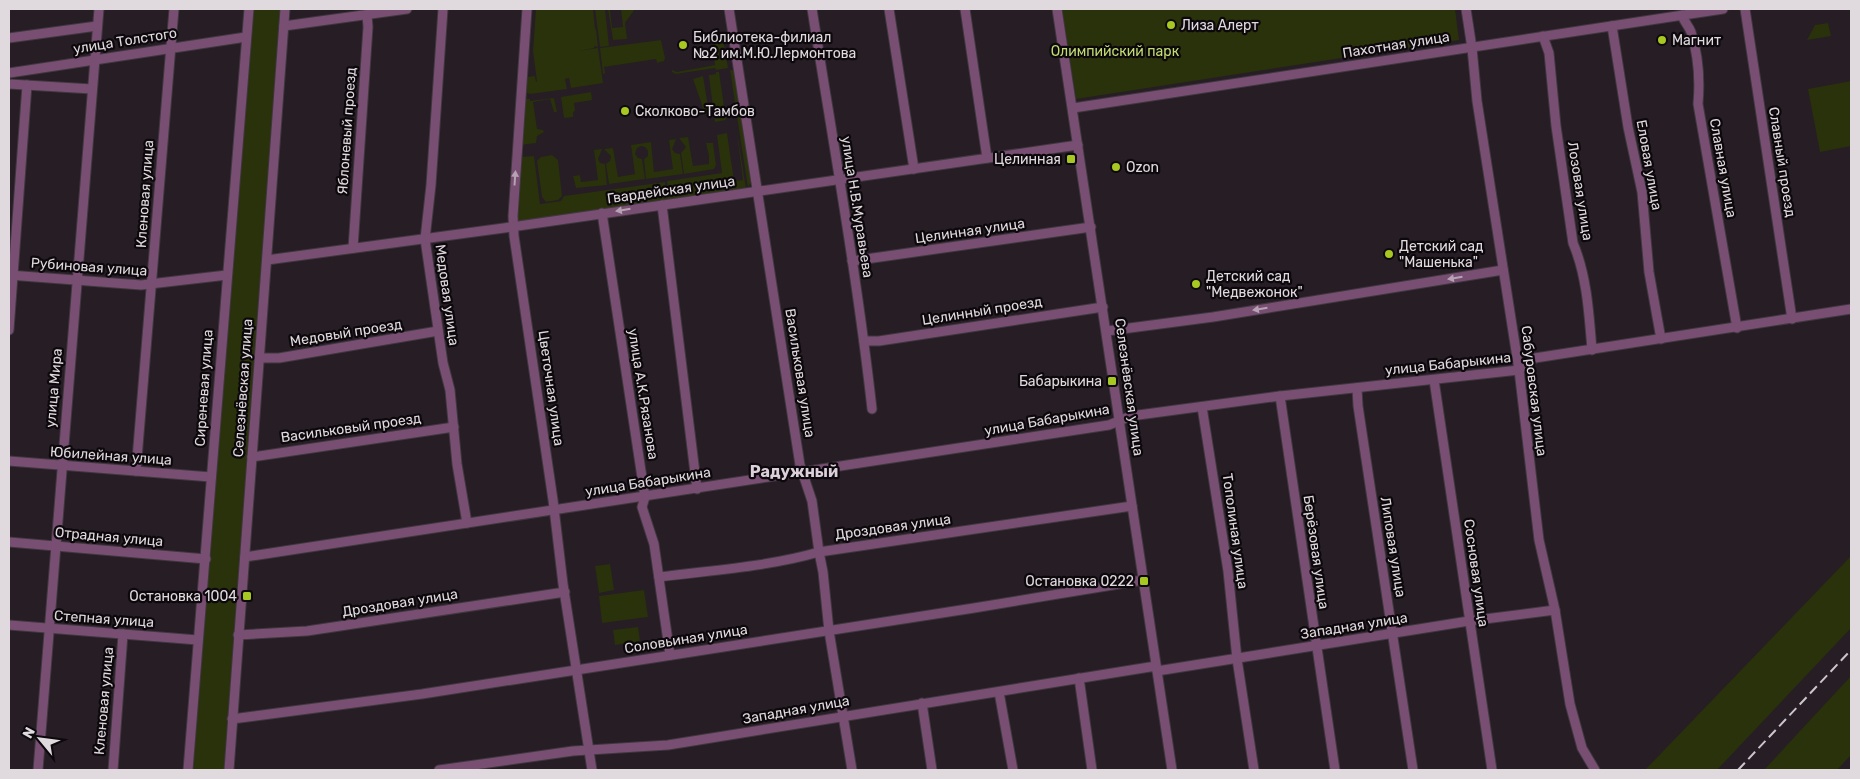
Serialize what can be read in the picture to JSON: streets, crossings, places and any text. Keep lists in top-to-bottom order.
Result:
{
  "streets": {
    "street": [
      "улица Толстого",
      "Пахотная улица",
      "Яблоневый проезд",
      "Славный проезд",
      "Еловая улица",
      "Славная улица",
      "Гвардейская улица",
      "Лозовая улица",
      "Кленовая улица",
      "улица Н.В.Муравьева",
      "Целинная улица",
      "Рубиновая улица",
      "Медовая улица",
      "Целинный проезд",
      "Медовый проезд",
      "улица Бабарыкина",
      "Васильковая улица",
      "Селезнёвская улица",
      "улица Мира",
      "Сиреневая улица",
      "Цветочная улица",
      "Сабуровская улица",
      "улица А.К.Рязанова",
      "Васильковый проезд",
      "Юбилейная улица",
      "Дроздовая улица",
      "Тополиная улица",
      "Отрадная улица",
      "Липовая улица",
      "Берёзовая улица",
      "Сосновая улица",
      "Степная улица",
      "Западная улица",
      "Соловьиная улица"
    ]
  },
  "crossings": [
    ["улица Толстого", "Кленовая улица"],
    ["улица Толстого", "улица Мира"],
    ["улица Толстого", "Сиреневая улица"],
    ["Пахотная улица", "Еловая улица"],
    ["Пахотная улица", "Славная улица"],
    ["Пахотная улица", "Лозовая улица"],
    ["Пахотная улица", "Селезнёвская улица"],
    ["Пахотная улица", "Сабуровская улица"],
    ["Яблоневый проезд", "Гвардейская улица"],
    ["Славный проезд", "улица Бабарыкина"],
    ["Еловая улица", "улица Бабарыкина"],
    ["Славная улица", "улица Бабарыкина"],
    ["Гвардейская улица", "улица Н.В.Муравьева"],
    ["Гвардейская улица", "Медовая улица"],
    ["Гвардейская улица", "Васильковая улица"],
    ["Гвардейская улица", "Селезнёвская улица"],
    ["Гвардейская улица", "Цветочная улица"],
    ["Гвардейская улица", "улица А.К.Рязанова"],
    ["Лозовая улица", "улица Бабарыкина"],
    ["Кленовая улица", "Рубиновая улица"],
    ["Кленовая улица", "Юбилейная улица"],
    ["Кленовая улица", "Степная улица"],
    ["улица Н.В.Муравьева", "Целинная улица"],
    ["улица Н.В.Муравьева", "Целинный проезд"],
    ["Целинная улица", "Селезнёвская улица"],
    ["Рубиновая улица", "улица Мира"],
    ["Рубиновая улица", "Сиреневая улица"],
    ["Медовая улица", "Медовый проезд"],
    ["Медовая улица", "улица Бабарыкина"],
    ["Медовая улица", "Васильковый проезд"],
    ["Целинный проезд", "Селезнёвская улица"],
    ["Медовый проезд", "Селезнёвская улица"],
    ["улица Бабарыкина", "Васильковая улица"],
    ["улица Бабарыкина", "Селезнёвская улица"],
    ["улица Бабарыкина", "Цветочная улица"],
    ["улица Бабарыкина", "Сабуровская улица"],
    ["улица Бабарыкина", "улица А.К.Рязанова"],
    ["улица Бабарыкина", "Тополиная улица"],
    ["улица Бабарыкина", "Липовая улица"],
    ["улица Бабарыкина", "Берёзовая улица"],
    ["улица Бабарыкина", "Сосновая улица"],
    ["Васильковая улица", "Дроздовая улица"],
    ["Васильковая улица", "Западная улица"],
    ["Васильковая улица", "Соловьиная улица"],
    ["Селезнёвская улица", "Васильковый проезд"],
    ["Селезнёвская улица", "Дроздовая улица"],
    ["Селезнёвская улица", "Западная улица"],
    ["Селезнёвская улица", "Соловьиная улица"],
    ["улица Мира", "Юбилейная улица"],
    ["улица Мира", "Отрадная улица"],
    ["улица Мира", "Степная улица"],
    ["Сиреневая улица", "Юбилейная улица"],
    ["Сиреневая улица", "Отрадная улица"],
    ["Сиреневая улица", "Степная улица"],
    ["Цветочная улица", "Дроздовая улица"],
    ["Цветочная улица", "Западная улица"],
    ["Цветочная улица", "Соловьиная улица"],
    ["Сабуровская улица", "Западная улица"],
    ["улица А.К.Рязанова", "Дроздовая улица"],
    ["улица А.К.Рязанова", "Соловьиная улица"],
    ["Тополиная улица", "Западная улица"],
    ["Липовая улица", "Западная улица"],
    ["Берёзовая улица", "Западная улица"],
    ["Сосновая улица", "Западная улица"]
  ],
  "districts": ["Радужный"],
  "parks": ["Олимпийский парк"],
  "places": {
    "other": [
      "Лиза Алерт",
      "Магнит",
      "Библиотека-филиал №2 им.М.Ю.Лермонтова",
      "Сколково-Тамбов",
      "Ozon",
      "Детский сад \"Машенька\"",
      "Детский сад \"Медвежонок\""
    ],
    "transit": [
      "Целинная",
      "Бабарыкина",
      "Остановка 0222",
      "Остановка 1004"
    ]
  },
  "north": "top left"
}
